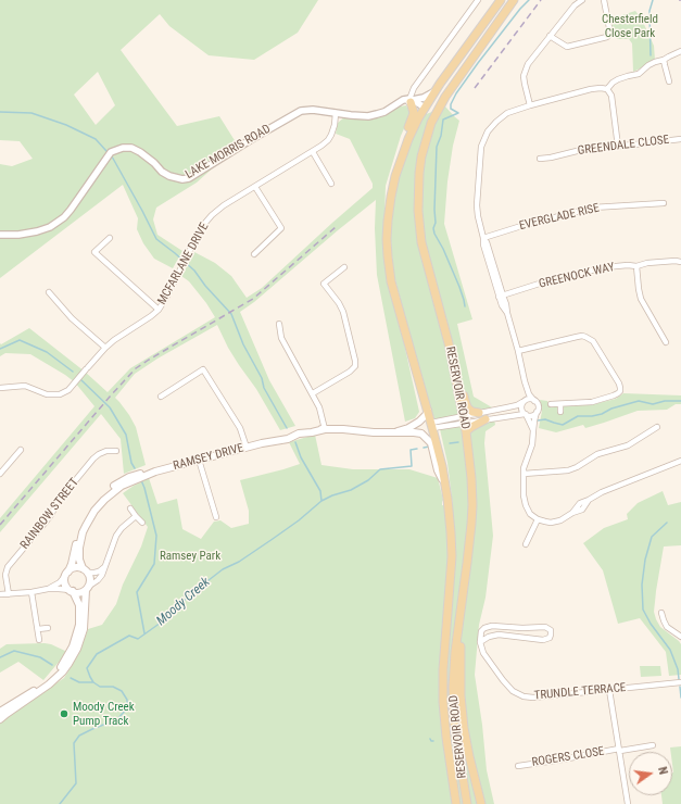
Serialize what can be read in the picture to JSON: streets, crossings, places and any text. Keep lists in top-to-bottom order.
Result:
{
  "streets": {
    "main road": ["RESERVOIR ROAD", "RAMSEY DRIVE"],
    "street": [
      "GREENDALE CLOSE",
      "LAKE MORRIS ROAD",
      "EVERGLADE RISE",
      "MCFARLANE DRIVE",
      "GREENOCK WAY",
      "RAINBOW STREET",
      "TRUNDLE TERRACE",
      "ROGERS CLOSE"
    ]
  },
  "crossings": [
    ["LAKE MORRIS ROAD", "MCFARLANE DRIVE"],
    ["RESERVOIR ROAD", "RAMSEY DRIVE"]
  ],
  "water": ["Moody Creek"],
  "parks": ["Chesterfield Close Park", "Ramsey Park"],
  "places": ["Moody Creek Pump Track"],
  "north": "right"
}
